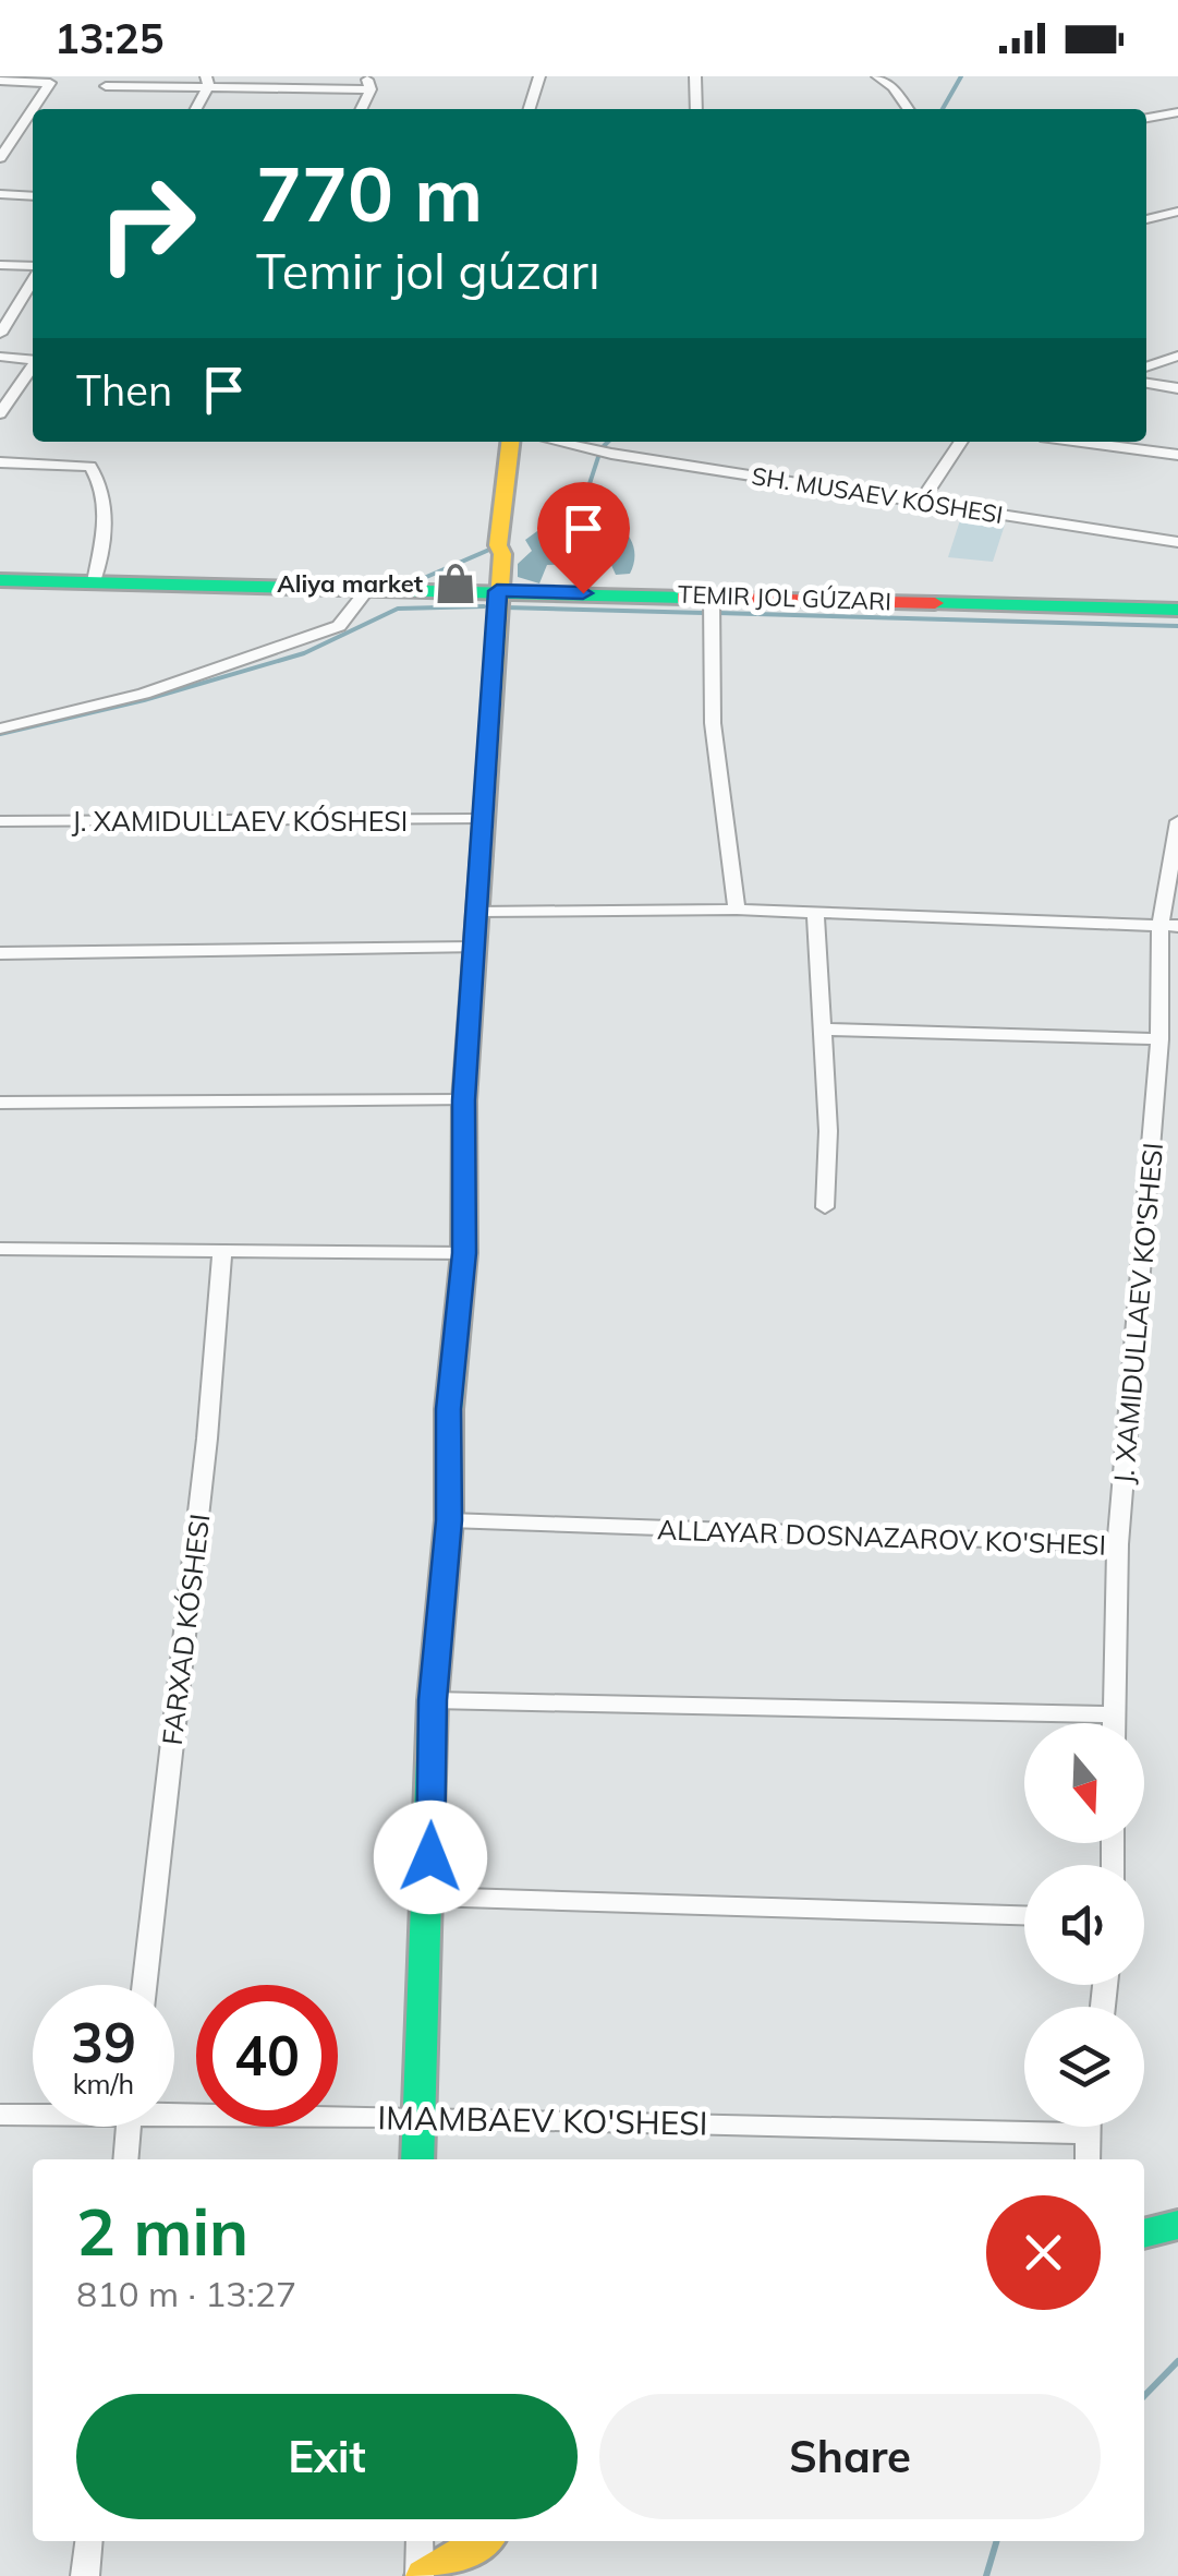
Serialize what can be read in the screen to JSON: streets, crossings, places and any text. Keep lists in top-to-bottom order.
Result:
{
  "streets": {
    "street": [
      "SH. MUSAEV KÓSHESI",
      "J. XAMIDULLAEV KÓSHESI",
      "J. XAMIDULLAEV KO'SHESI",
      "ALLAYAR DOSNAZAROV KO'SHESI",
      "FARXAD KÓSHESI",
      "IMAMBAEV KO'SHESI"
    ]
  },
  "crossings": [
    ["J. XAMIDULLAEV KO'SHESI", "ALLAYAR DOSNAZAROV KO'SHESI"]
  ],
  "places": {
    "shop": ["Aliya market"]
  },
  "north": "bottom",
  "page": {
    "status": "13:25",
    "turn": ["770 m", "Temir jol gúzarı"],
    "then": "Then",
    "speed": "39 km/h",
    "limit": "40",
    "heading": ["2 min", "810 m · 13:27"],
    "buttons": ["Exit", "Share"]
  }
}
